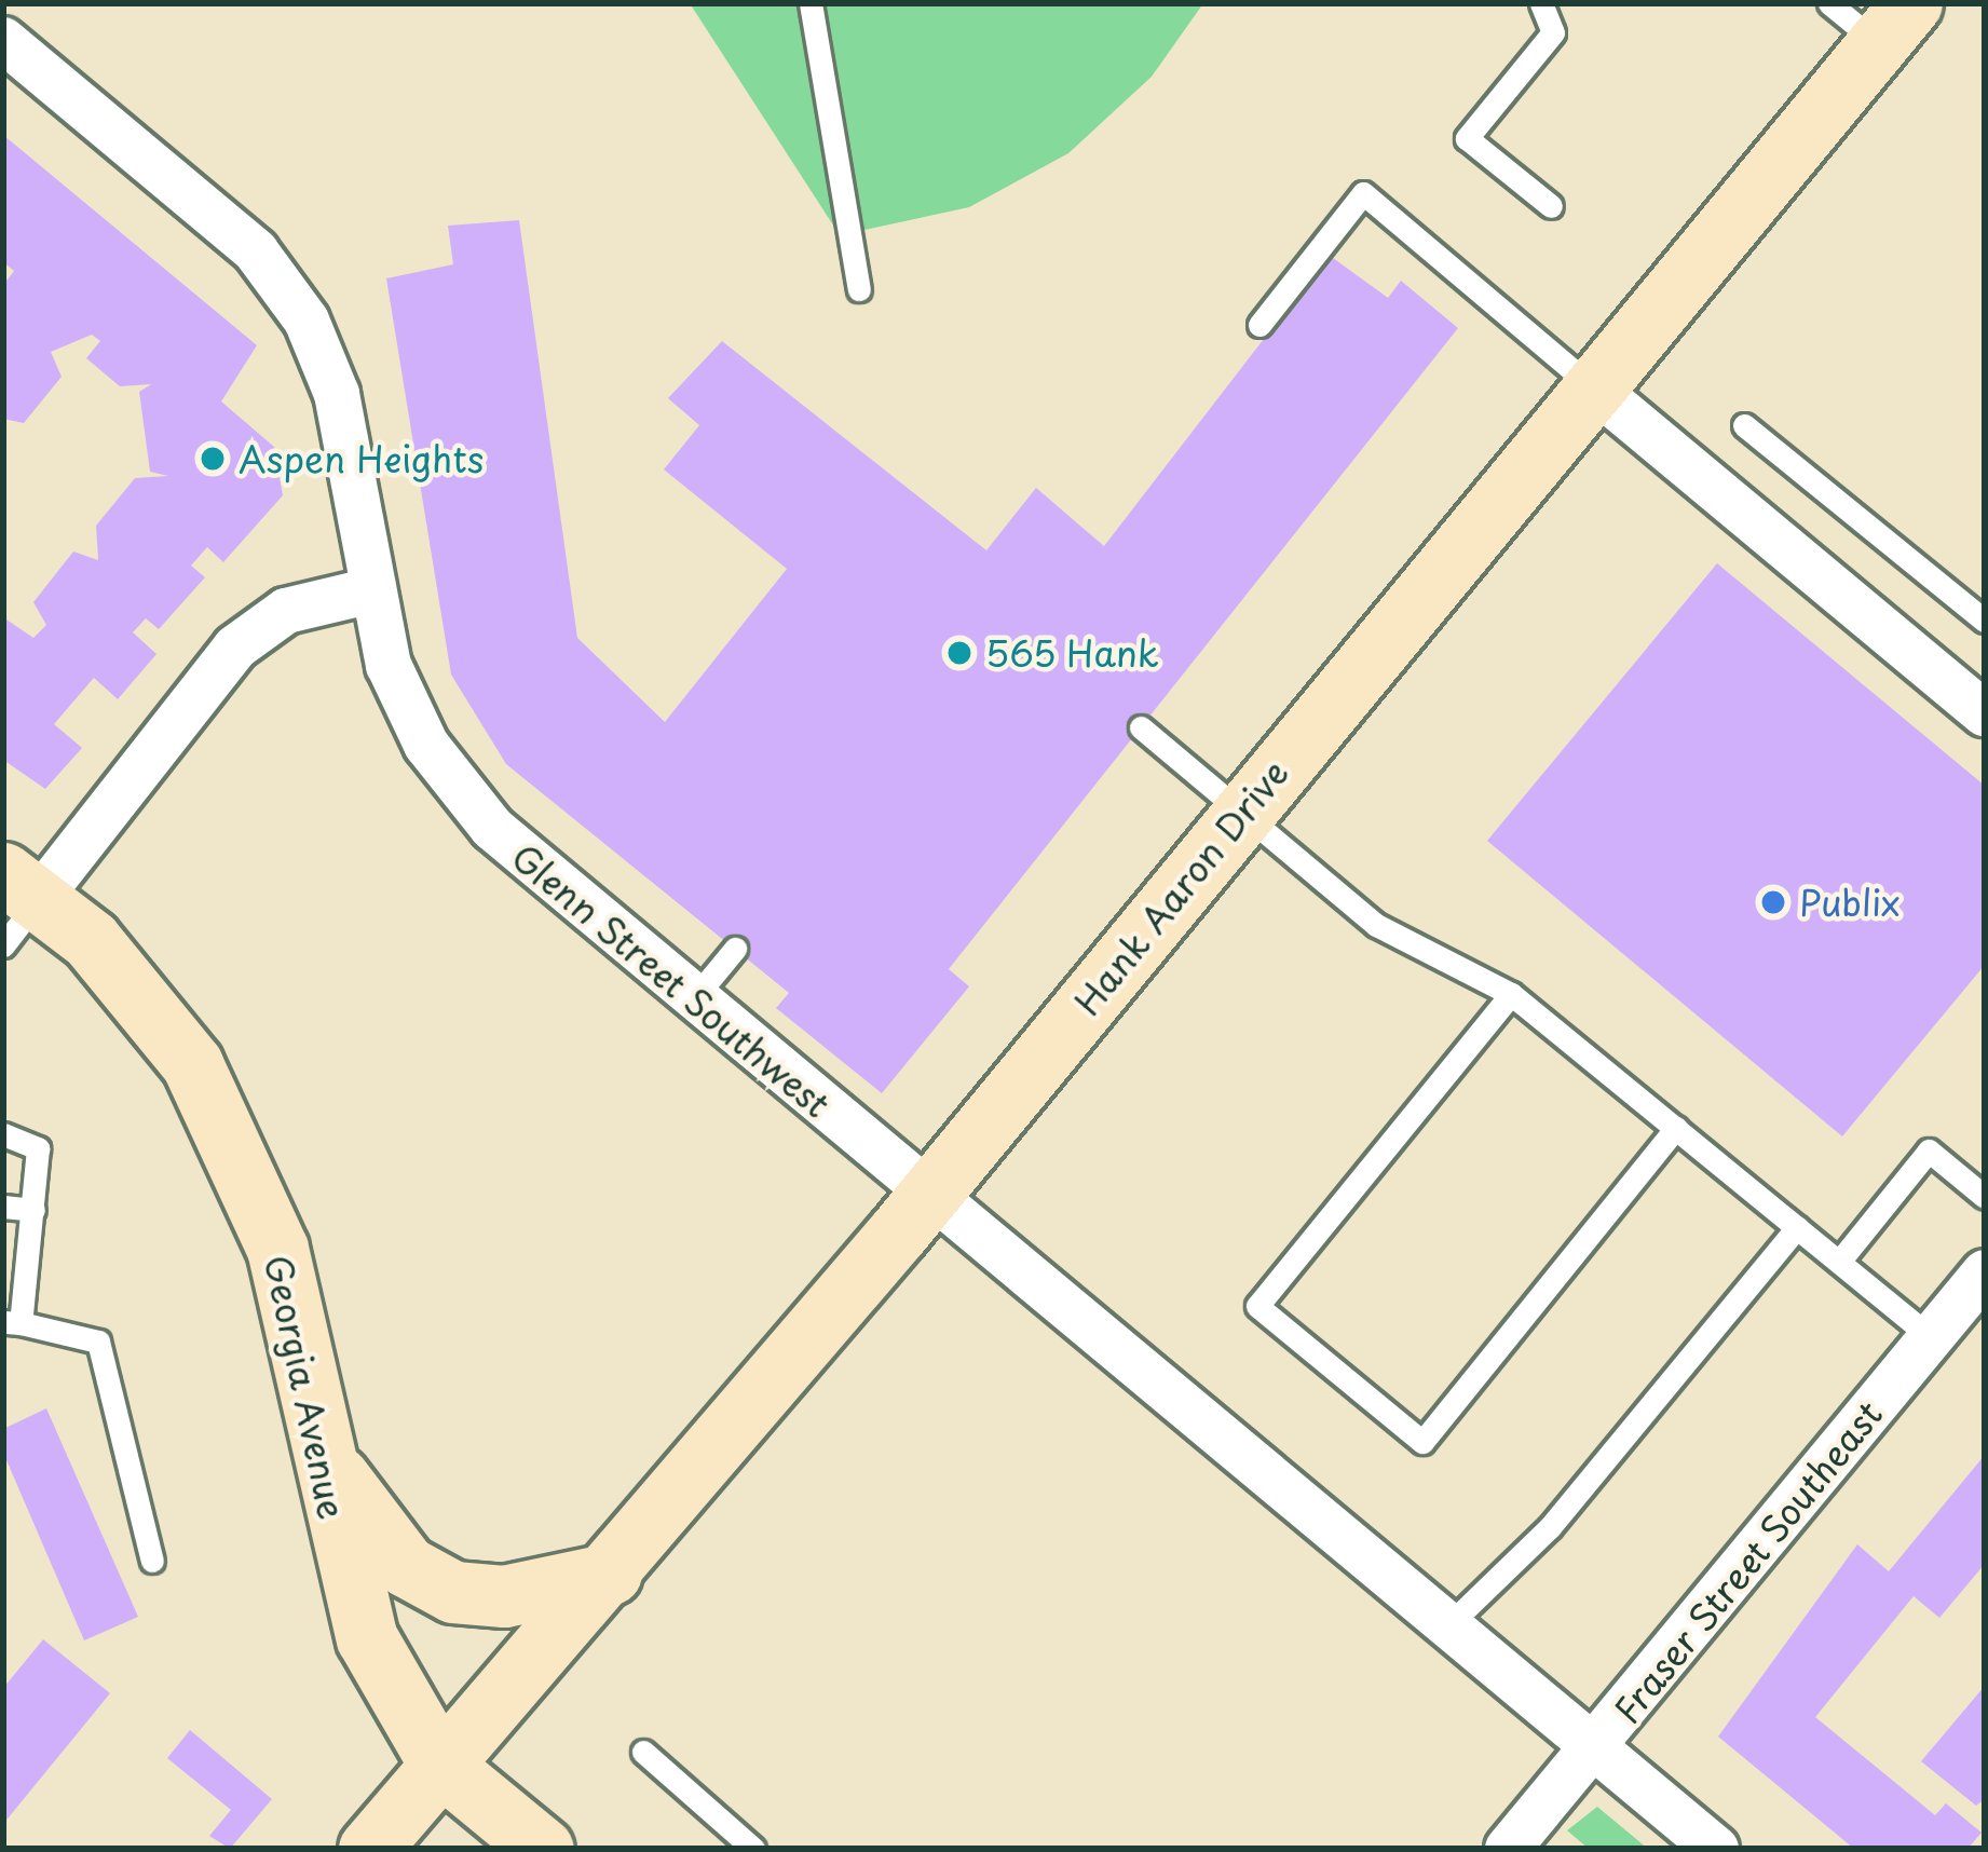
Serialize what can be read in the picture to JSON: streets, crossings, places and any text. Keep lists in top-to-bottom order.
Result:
{
  "streets": {
    "main road": ["Hank Aaron Drive", "Georgia Avenue"],
    "street": ["Glenn Street Southwest", "Fraser Street Southeast"]
  },
  "crossings": [
    ["Hank Aaron Drive", "Glenn Street Southwest"],
    ["Hank Aaron Drive", "Georgia Avenue"],
    ["Glenn Street Southwest", "Fraser Street Southeast"]
  ],
  "places": ["Aspen Heights", "565 Hank", "Publix"]
}
